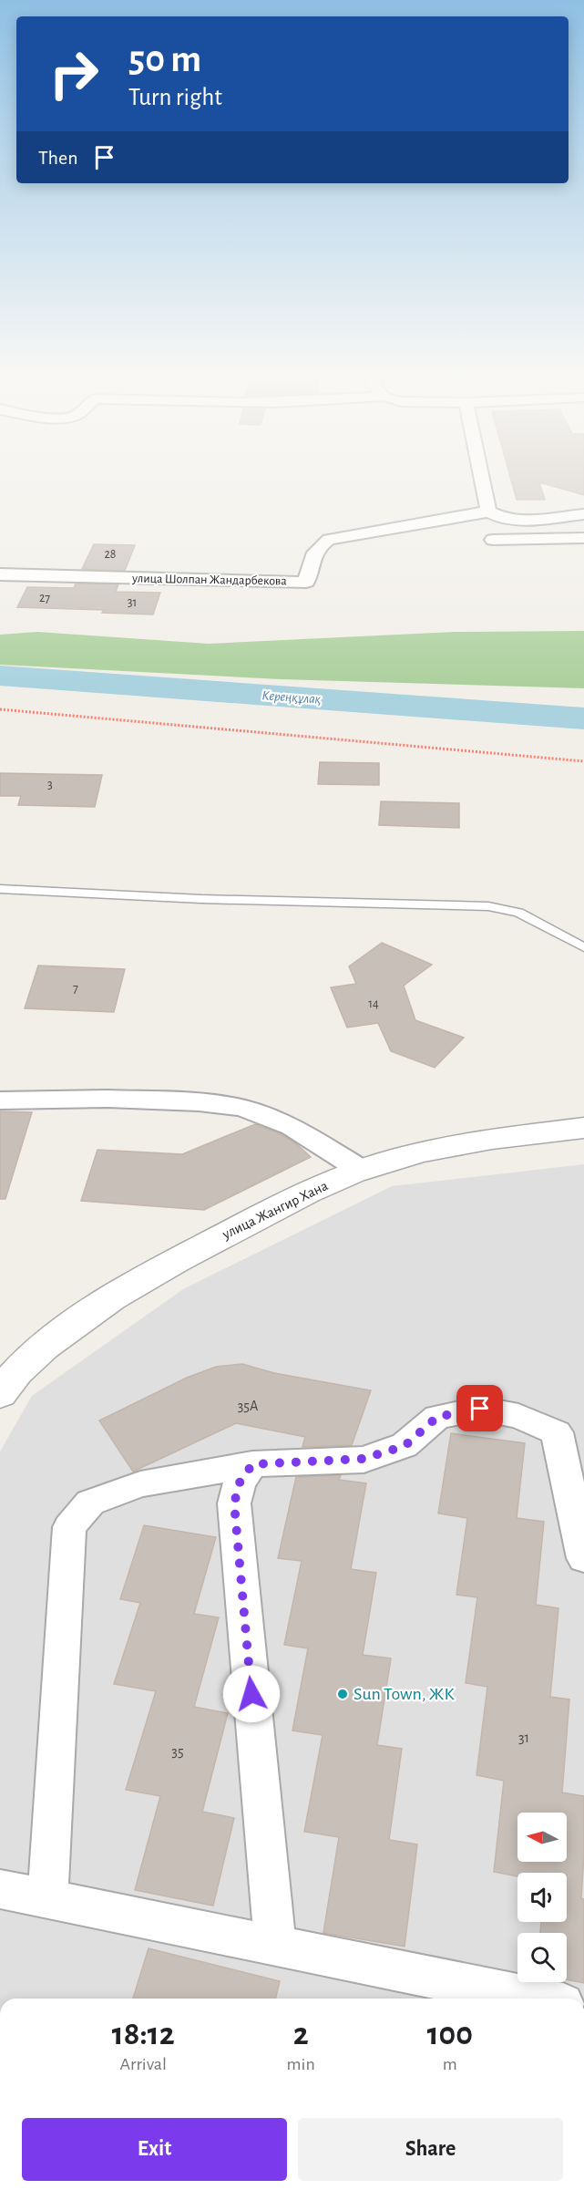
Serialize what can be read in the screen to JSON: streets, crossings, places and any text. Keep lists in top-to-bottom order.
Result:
{
  "streets": {
    "street": ["улица Шолпан Жандарбекова", "улица Жангир Хана"]
  },
  "water": ["Кереңқұлақ"],
  "places": ["Sun Town, ЖК"],
  "house_numbers": [
    "28",
    "27",
    "31",
    "3",
    "7",
    "14",
    "35А",
    "31",
    "35"
  ],
  "north": "left",
  "page": {
    "turn": ["50 m", "Turn right"],
    "then": "Then",
    "eta": [
      "18:12",
      "Arrival",
      "2",
      "min",
      "100",
      "m"
    ],
    "buttons": ["Exit", "Share"]
  }
}
